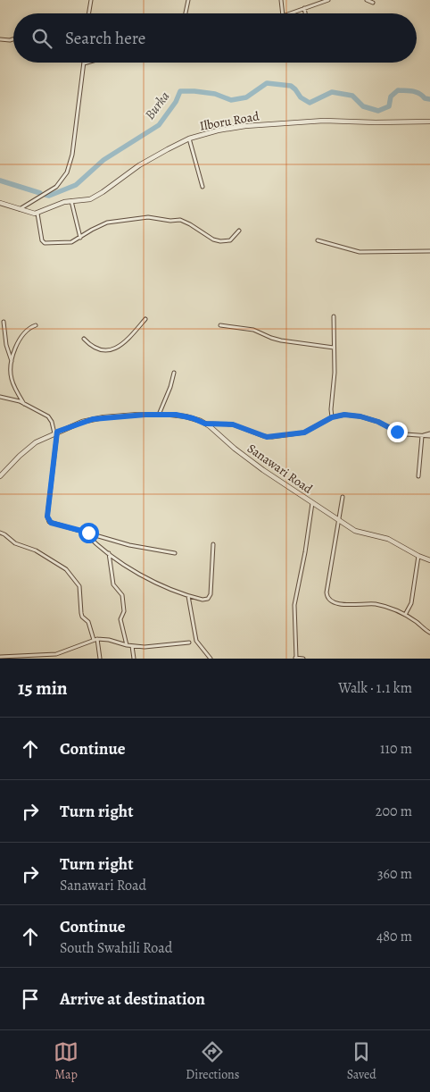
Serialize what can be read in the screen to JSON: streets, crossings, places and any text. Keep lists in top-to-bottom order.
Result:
{
  "streets": {
    "street": ["Ilboru Road", "Sanawari Road"]
  },
  "water": ["Burka"],
  "page": {
    "search": "Search here",
    "heading": ["15 min", "Walk · 1.1 km"],
    "list": [
      ["Continue", "110 m"],
      ["Turn right", "200 m"],
      ["Turn right", "Sanawari Road", "360 m"],
      ["Continue", "South Swahili Road", "480 m"],
      "Arrive at destination"
    ],
    "nav": ["Map", "Directions", "Saved"]
  }
}
